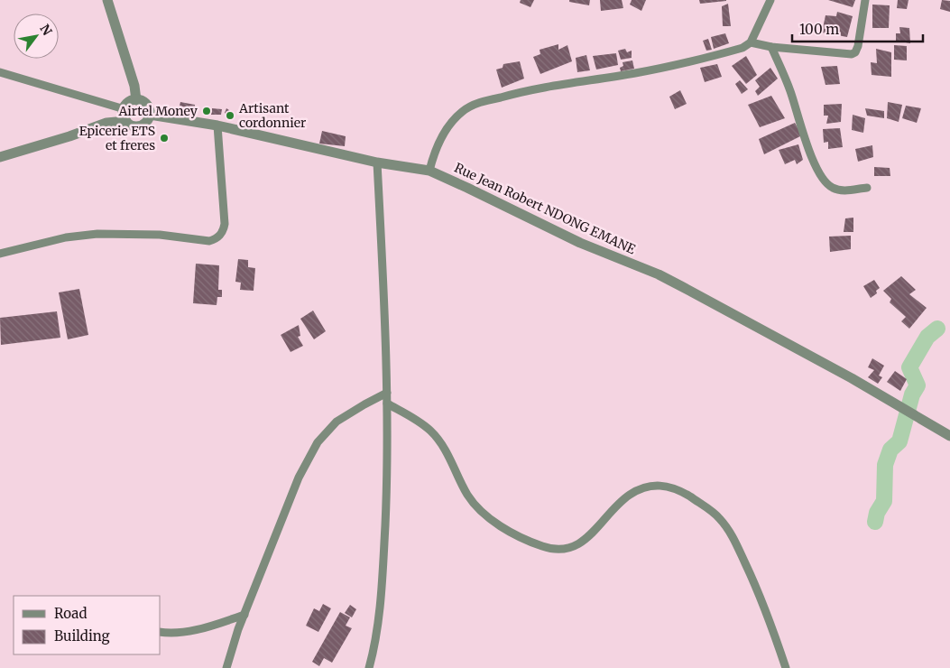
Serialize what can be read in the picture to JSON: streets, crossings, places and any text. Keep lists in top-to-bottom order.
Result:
{
  "streets": {
    "street": ["Rue Jean Robert NDONG EMANE"]
  },
  "places": ["Airtel Money", "Artisant cordonnier", "Epicerie ETS et freres"],
  "legend": ["Road", "Building"],
  "scale_bar": "100 m",
  "north": "top right"
}
